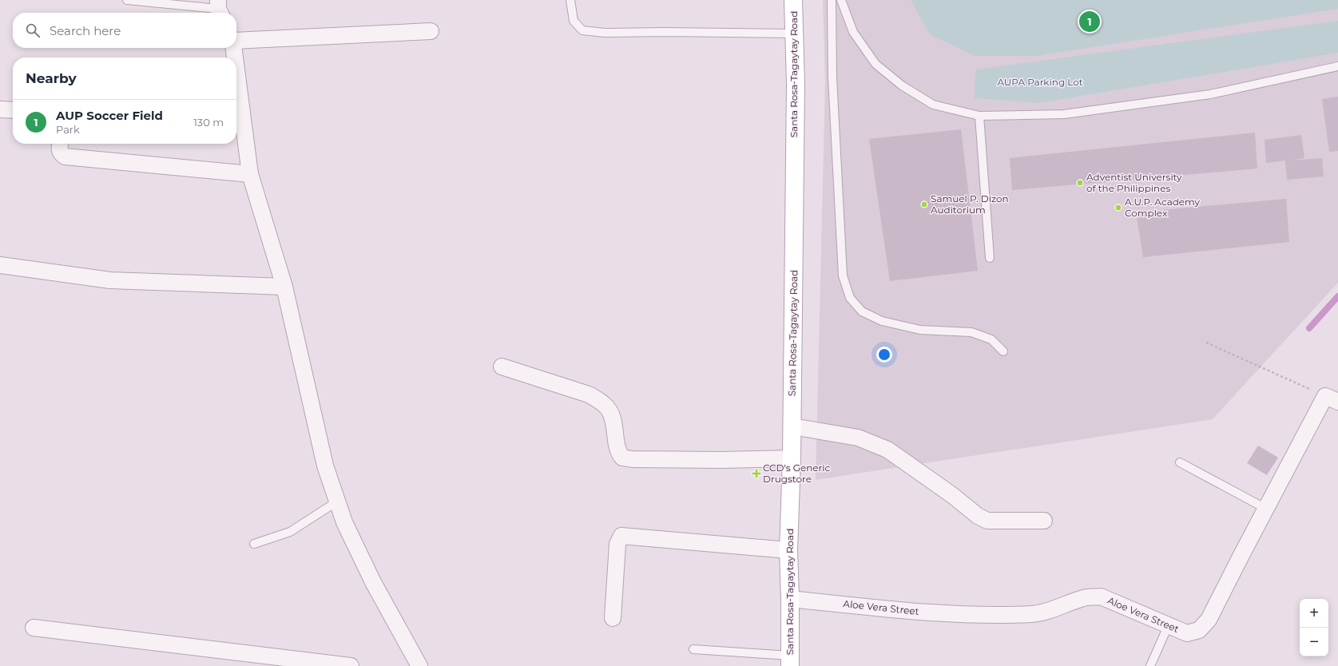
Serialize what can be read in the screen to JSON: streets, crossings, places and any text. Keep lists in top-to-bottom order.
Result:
{
  "streets": {
    "main road": ["Santa Rosa-Tagaytay Road"],
    "street": ["Aloe Vera Street"]
  },
  "crossings": [
    ["Santa Rosa-Tagaytay Road", "Aloe Vera Street"]
  ],
  "parks": ["AUPA Parking Lot"],
  "places": {
    "other": ["Adventist University of the Philippines", "Samuel P. Dizon Auditorium", "A.U.P. Academy Complex"],
    "health": ["CCD's Generic Drugstore"]
  },
  "page": {
    "pins": "1",
    "search": "Search here",
    "heading": "Nearby",
    "list": [
      {
        "mark": "1",
        "name": "AUP Soccer Field",
        "note": "Park",
        "value": "130 m"
      }
    ],
    "map_buttons": ["+", "−"]
  }
}
